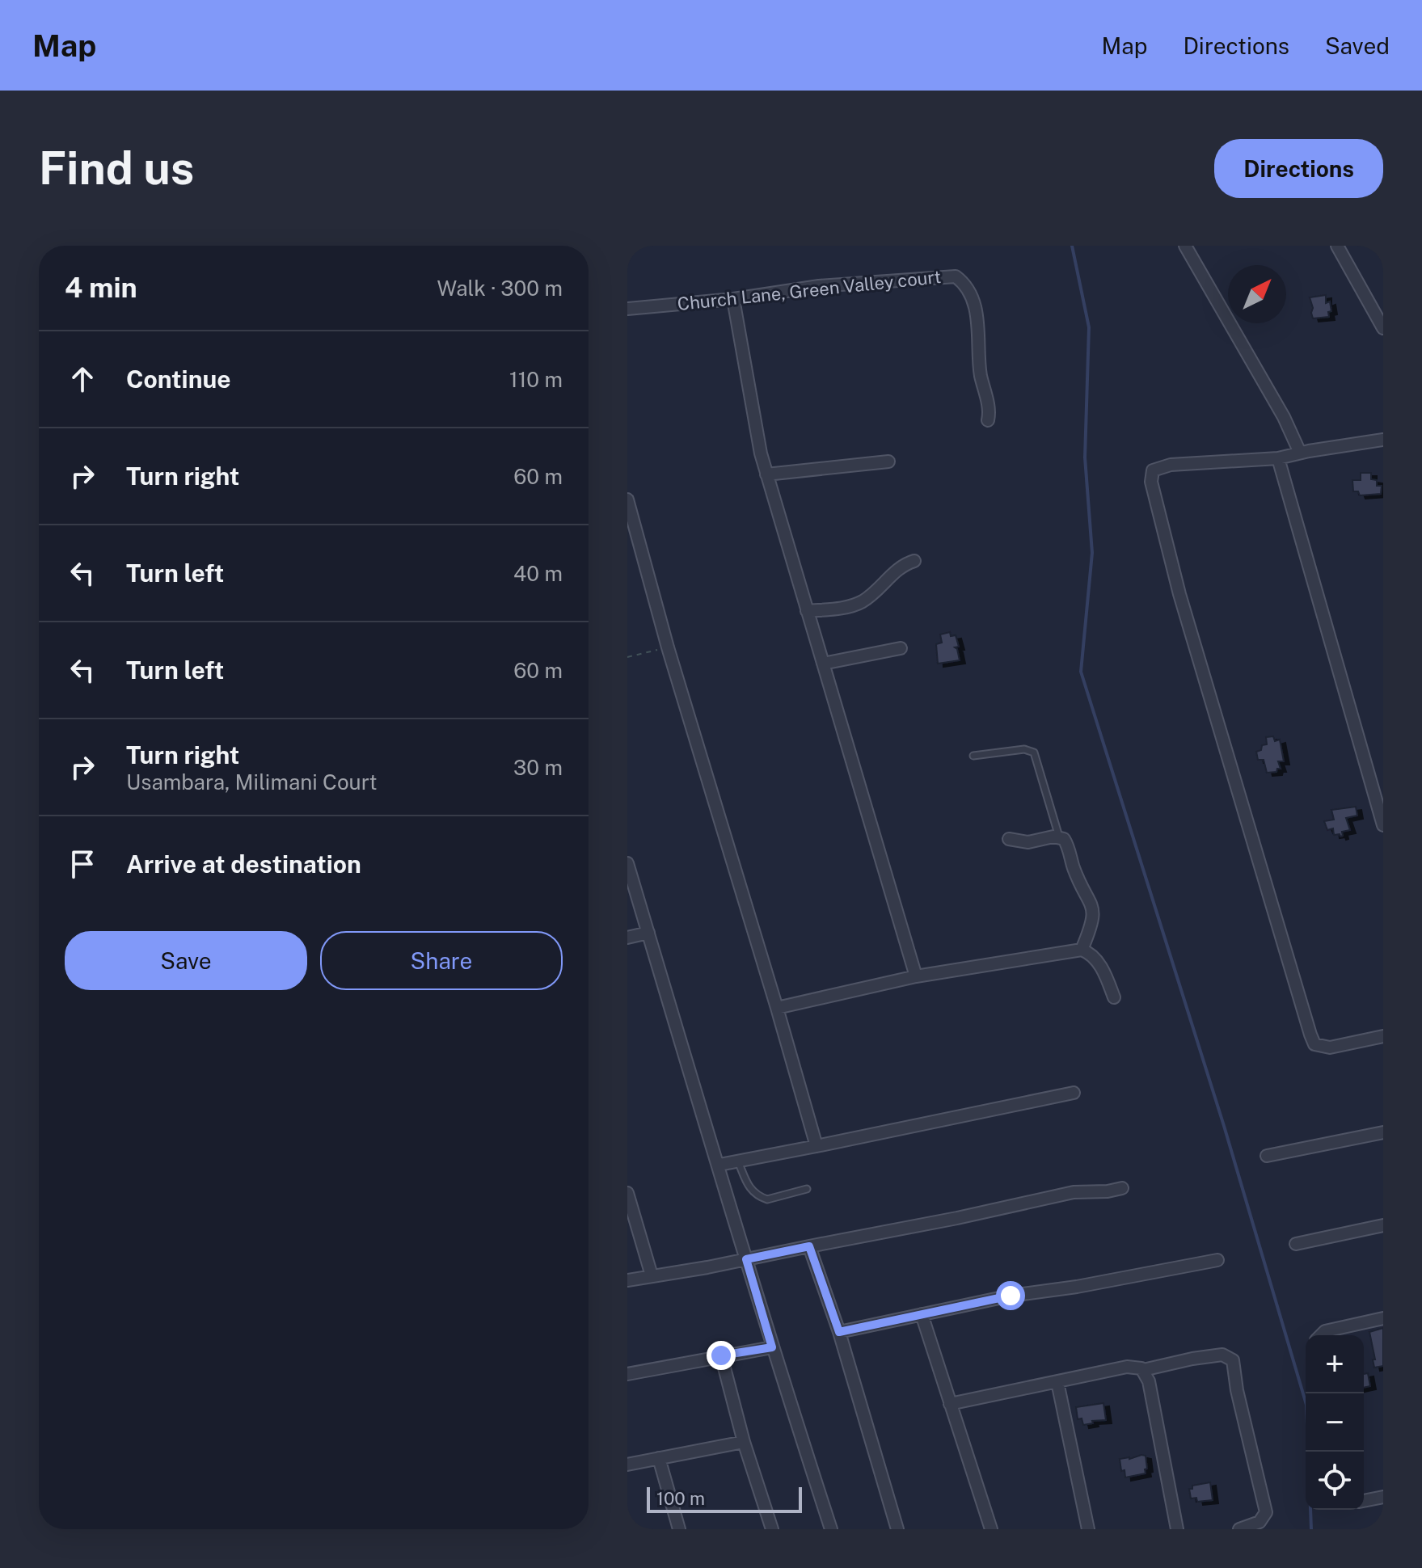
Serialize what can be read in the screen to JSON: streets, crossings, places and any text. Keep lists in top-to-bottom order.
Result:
{
  "streets": {
    "street": ["Church Lane, Green Valley court"]
  },
  "scale_bar": "100 m",
  "north": "top right",
  "page": {
    "header": "Map",
    "nav": ["Map", "Directions", "Saved"],
    "buttons": [
      "Directions",
      ["Save", "Share"]
    ],
    "title": "Find us",
    "heading": ["4 min", "Walk · 300 m"],
    "list": [
      ["Continue", "110 m"],
      ["Turn right", "60 m"],
      ["Turn left", "40 m"],
      ["Turn left", "60 m"],
      ["Turn right", "Usambara, Milimani Court", "30 m"],
      "Arrive at destination"
    ],
    "map_buttons": ["+", "−"],
    "scale": "100 m"
  }
}
